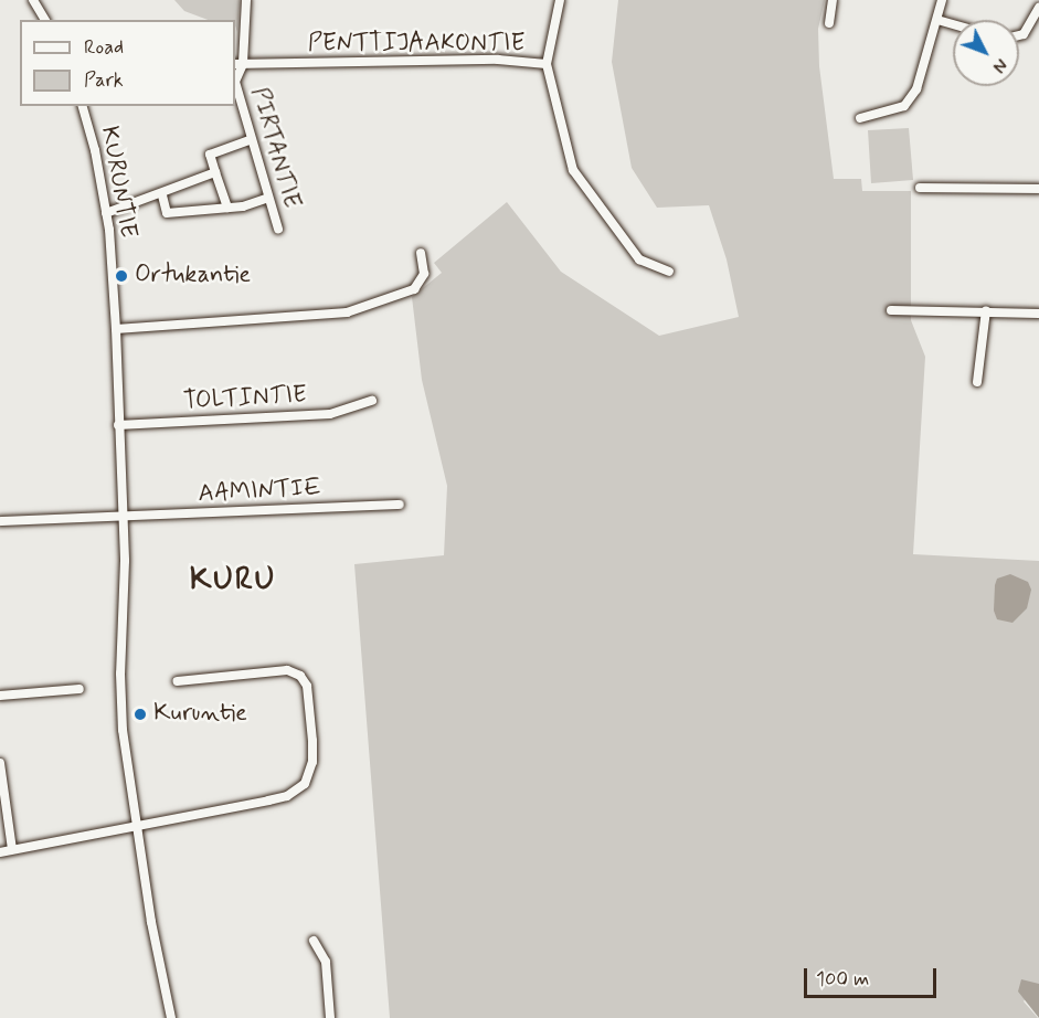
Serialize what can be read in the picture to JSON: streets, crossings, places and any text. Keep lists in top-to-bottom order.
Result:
{
  "streets": {
    "street": [
      "PENTTIJAAKONTIE",
      "PIRTANTIE",
      "KURUNTIE",
      "TOLTINTIE",
      "AAMINTIE"
    ]
  },
  "crossings": [
    ["PENTTIJAAKONTIE", "PIRTANTIE"],
    ["KURUNTIE", "TOLTINTIE"],
    ["KURUNTIE", "AAMINTIE"]
  ],
  "districts": ["KURU"],
  "places": ["Ortukantie", "Kuruntie"],
  "legend": ["Road", "Park"],
  "scale_bar": "100 m",
  "north": "bottom right"
}
